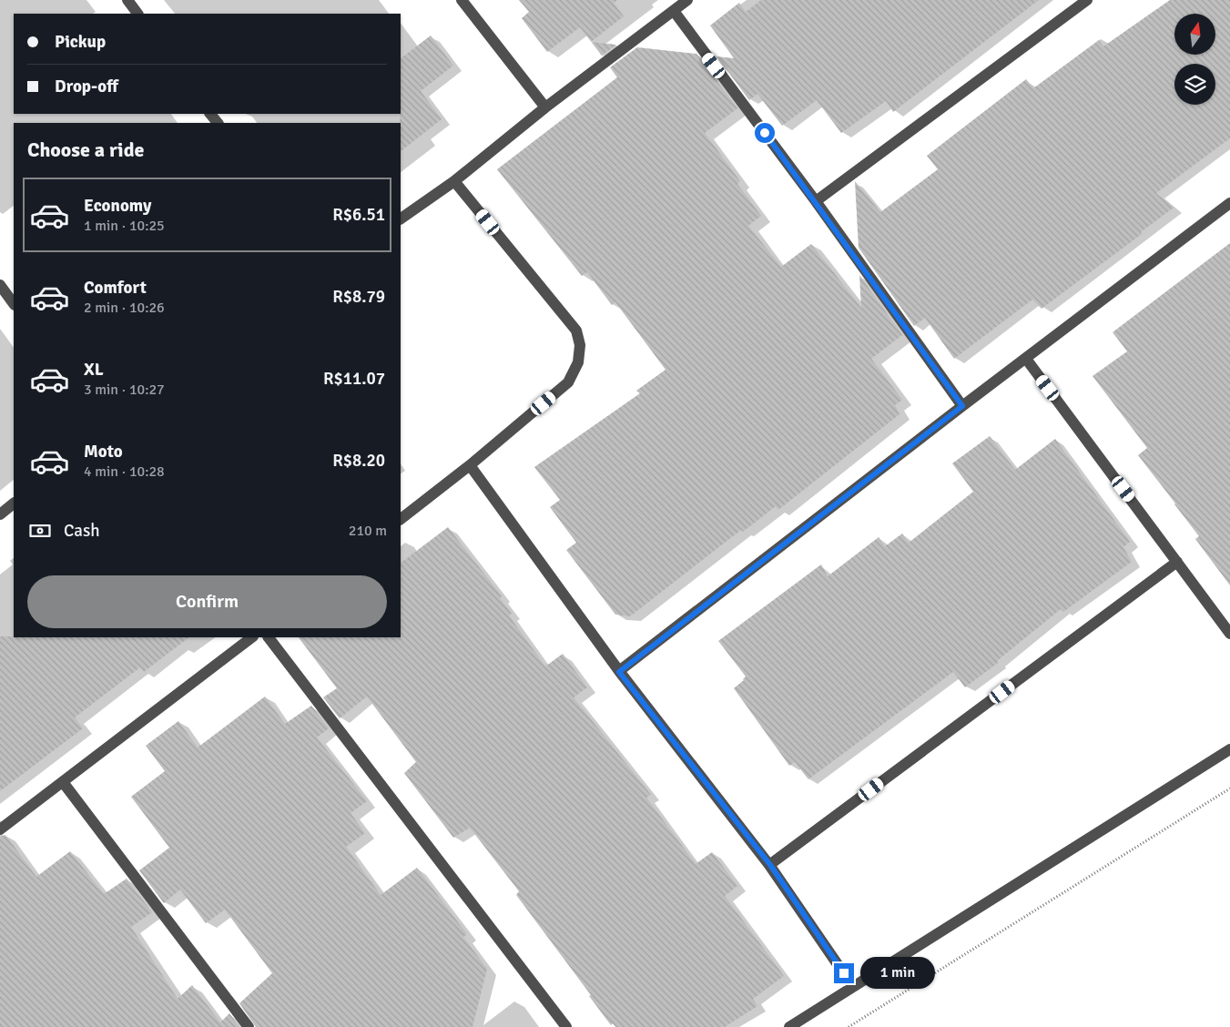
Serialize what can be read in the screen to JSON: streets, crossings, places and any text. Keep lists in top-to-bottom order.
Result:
{
  "north": "top",
  "page": {
    "banner": ["Pickup", "Drop-off"],
    "heading": "Choose a ride",
    "list": [
      {
        "name": "Economy",
        "note": "1 min · 10:25",
        "value": "R$6.51"
      },
      {
        "name": "Comfort",
        "note": "2 min · 10:26",
        "value": "R$8.79"
      },
      {
        "name": "XL",
        "note": "3 min · 10:27",
        "value": "R$11.07"
      },
      {
        "name": "Moto",
        "note": "4 min · 10:28",
        "value": "R$8.20"
      }
    ],
    "pay": ["Cash", "210 m"],
    "buttons": "Confirm",
    "bubble": "1 min"
  }
}
